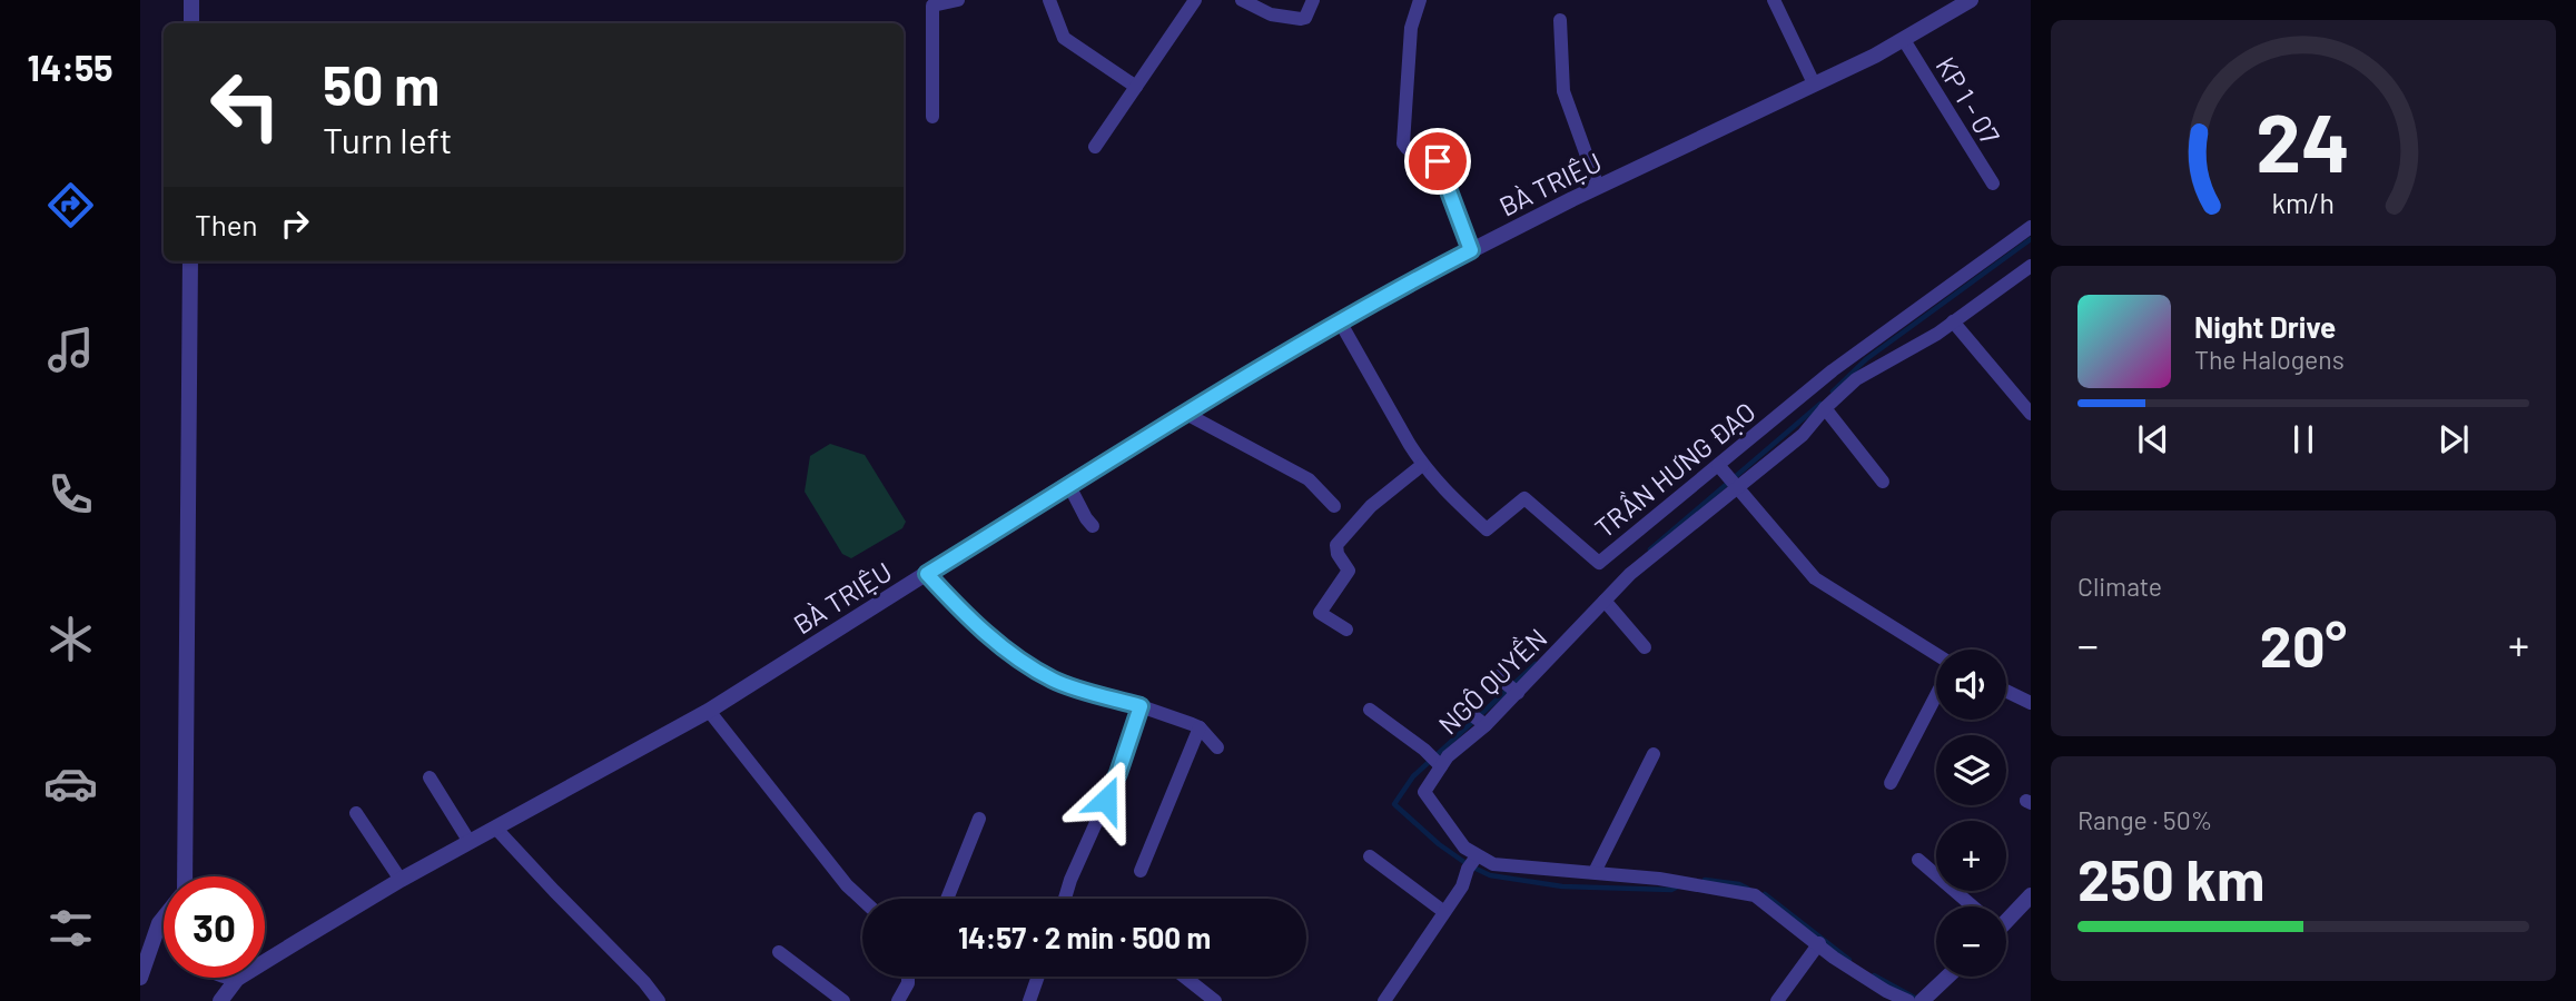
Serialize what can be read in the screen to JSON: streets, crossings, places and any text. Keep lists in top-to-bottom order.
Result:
{
  "streets": {
    "street": [
      "KP 1 - 07",
      "BÀ TRIỆU",
      "TRẦN HƯNG ĐẠO",
      "NGÔ QUYỀN"
    ]
  },
  "crossings": [
    ["KP 1 - 07", "BÀ TRIỆU"],
    ["BÀ TRIỆU", "TRẦN HƯNG ĐẠO"]
  ],
  "page": {
    "tabs": "14:55",
    "turn": ["50 m", "Turn left"],
    "then": "Then",
    "song": ["Night Drive", "The Halogens"],
    "tile": [
      "Climate",
      ["Range · 50%", "250 km"]
    ],
    "heat": ["−", "20°", "+"],
    "map_buttons": ["+", "−"],
    "limit": "30",
    "trip": "14:57 · 2 min · 500 m",
    "gauge": ["24", "km/h"]
  }
}
